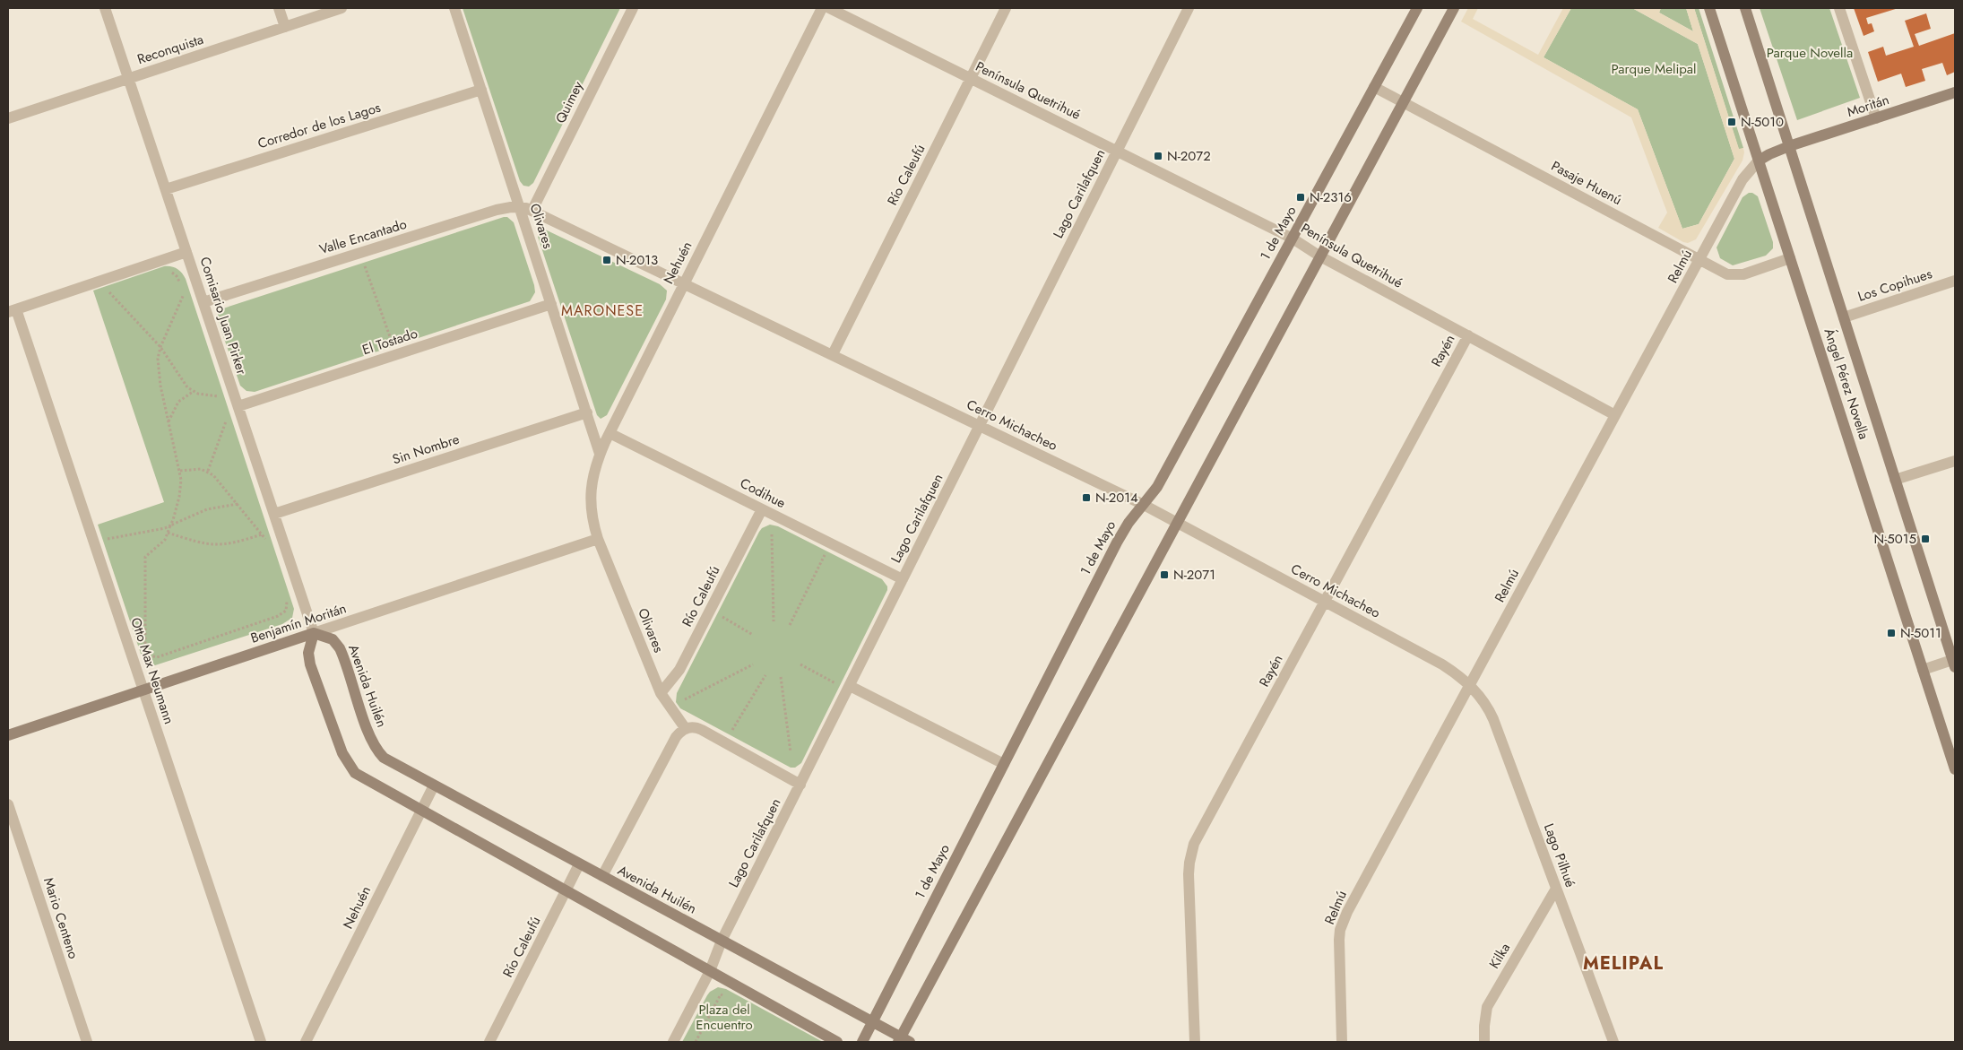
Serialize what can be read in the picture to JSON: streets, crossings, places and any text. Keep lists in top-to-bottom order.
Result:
{
  "streets": {
    "main road": [
      "Moritán",
      "1 de Mayo",
      "Ángel Pérez Novella",
      "Benjamín Moritán",
      "Avenida Huilén"
    ],
    "street": [
      "Reconquista",
      "Península Quetrihué",
      "Quimey",
      "Corredor de los Lagos",
      "Río Caleufú",
      "Pasaje Huenú",
      "Lago Carilafquen",
      "Olivares",
      "Valle Encantado",
      "Nehuén",
      "Relmú",
      "Los Copihues",
      "Comisario Juan Pirker",
      "El Tostado",
      "Rayén",
      "Cerro Michacheo",
      "Sin Nombre",
      "Codihue",
      "Otto Max Neumann",
      "Lago Pilhué",
      "Mario Centeno",
      "Kilka"
    ]
  },
  "crossings": [
    ["Reconquista", "Comisario Juan Pirker"],
    ["Península Quetrihué", "Río Caleufú"],
    ["Península Quetrihué", "Lago Carilafquen"],
    ["Península Quetrihué", "1 de Mayo"],
    ["Península Quetrihué", "Relmú"],
    ["Península Quetrihué", "Rayén"],
    ["Quimey", "Valle Encantado"],
    ["Quimey", "Cerro Michacheo"],
    ["Moritán", "Ángel Pérez Novella"],
    ["Corredor de los Lagos", "Olivares"],
    ["Corredor de los Lagos", "Comisario Juan Pirker"],
    ["Río Caleufú", "Olivares"],
    ["Río Caleufú", "Cerro Michacheo"],
    ["Río Caleufú", "Codihue"],
    ["Río Caleufú", "Avenida Huilén"],
    ["Pasaje Huenú", "1 de Mayo"],
    ["Pasaje Huenú", "Relmú"],
    ["Pasaje Huenú", "Ángel Pérez Novella"],
    ["Lago Carilafquen", "Cerro Michacheo"],
    ["Lago Carilafquen", "Codihue"],
    ["Lago Carilafquen", "Avenida Huilén"],
    ["Olivares", "Valle Encantado"],
    ["Olivares", "Nehuén"],
    ["Olivares", "El Tostado"],
    ["Olivares", "Sin Nombre"],
    ["Olivares", "Benjamín Moritán"],
    ["1 de Mayo", "Cerro Michacheo"],
    ["1 de Mayo", "Avenida Huilén"],
    ["Valle Encantado", "Comisario Juan Pirker"],
    ["Valle Encantado", "Cerro Michacheo"],
    ["Nehuén", "Cerro Michacheo"],
    ["Nehuén", "Codihue"],
    ["Nehuén", "Benjamín Moritán"],
    ["Nehuén", "Avenida Huilén"],
    ["Relmú", "Ángel Pérez Novella"],
    ["Relmú", "Cerro Michacheo"],
    ["Relmú", "Lago Pilhué"],
    ["Los Copihues", "Ángel Pérez Novella"],
    ["Comisario Juan Pirker", "El Tostado"],
    ["Comisario Juan Pirker", "Sin Nombre"],
    ["Comisario Juan Pirker", "Benjamín Moritán"],
    ["Comisario Juan Pirker", "Avenida Huilén"],
    ["Rayén", "Cerro Michacheo"],
    ["Cerro Michacheo", "Lago Pilhué"],
    ["Benjamín Moritán", "Otto Max Neumann"],
    ["Benjamín Moritán", "Avenida Huilén"],
    ["Lago Pilhué", "Kilka"]
  ],
  "districts": ["MARONESE", "MELIPAL"],
  "parks": ["Parque Novella", "Parque Melipal", "Plaza del Encuentro"],
  "places": {
    "transit": [
      "N-5010",
      "N-2072",
      "N-2316",
      "N-2013",
      "N-2014",
      "N-5015",
      "N-2071",
      "N-5011"
    ]
  }
}
